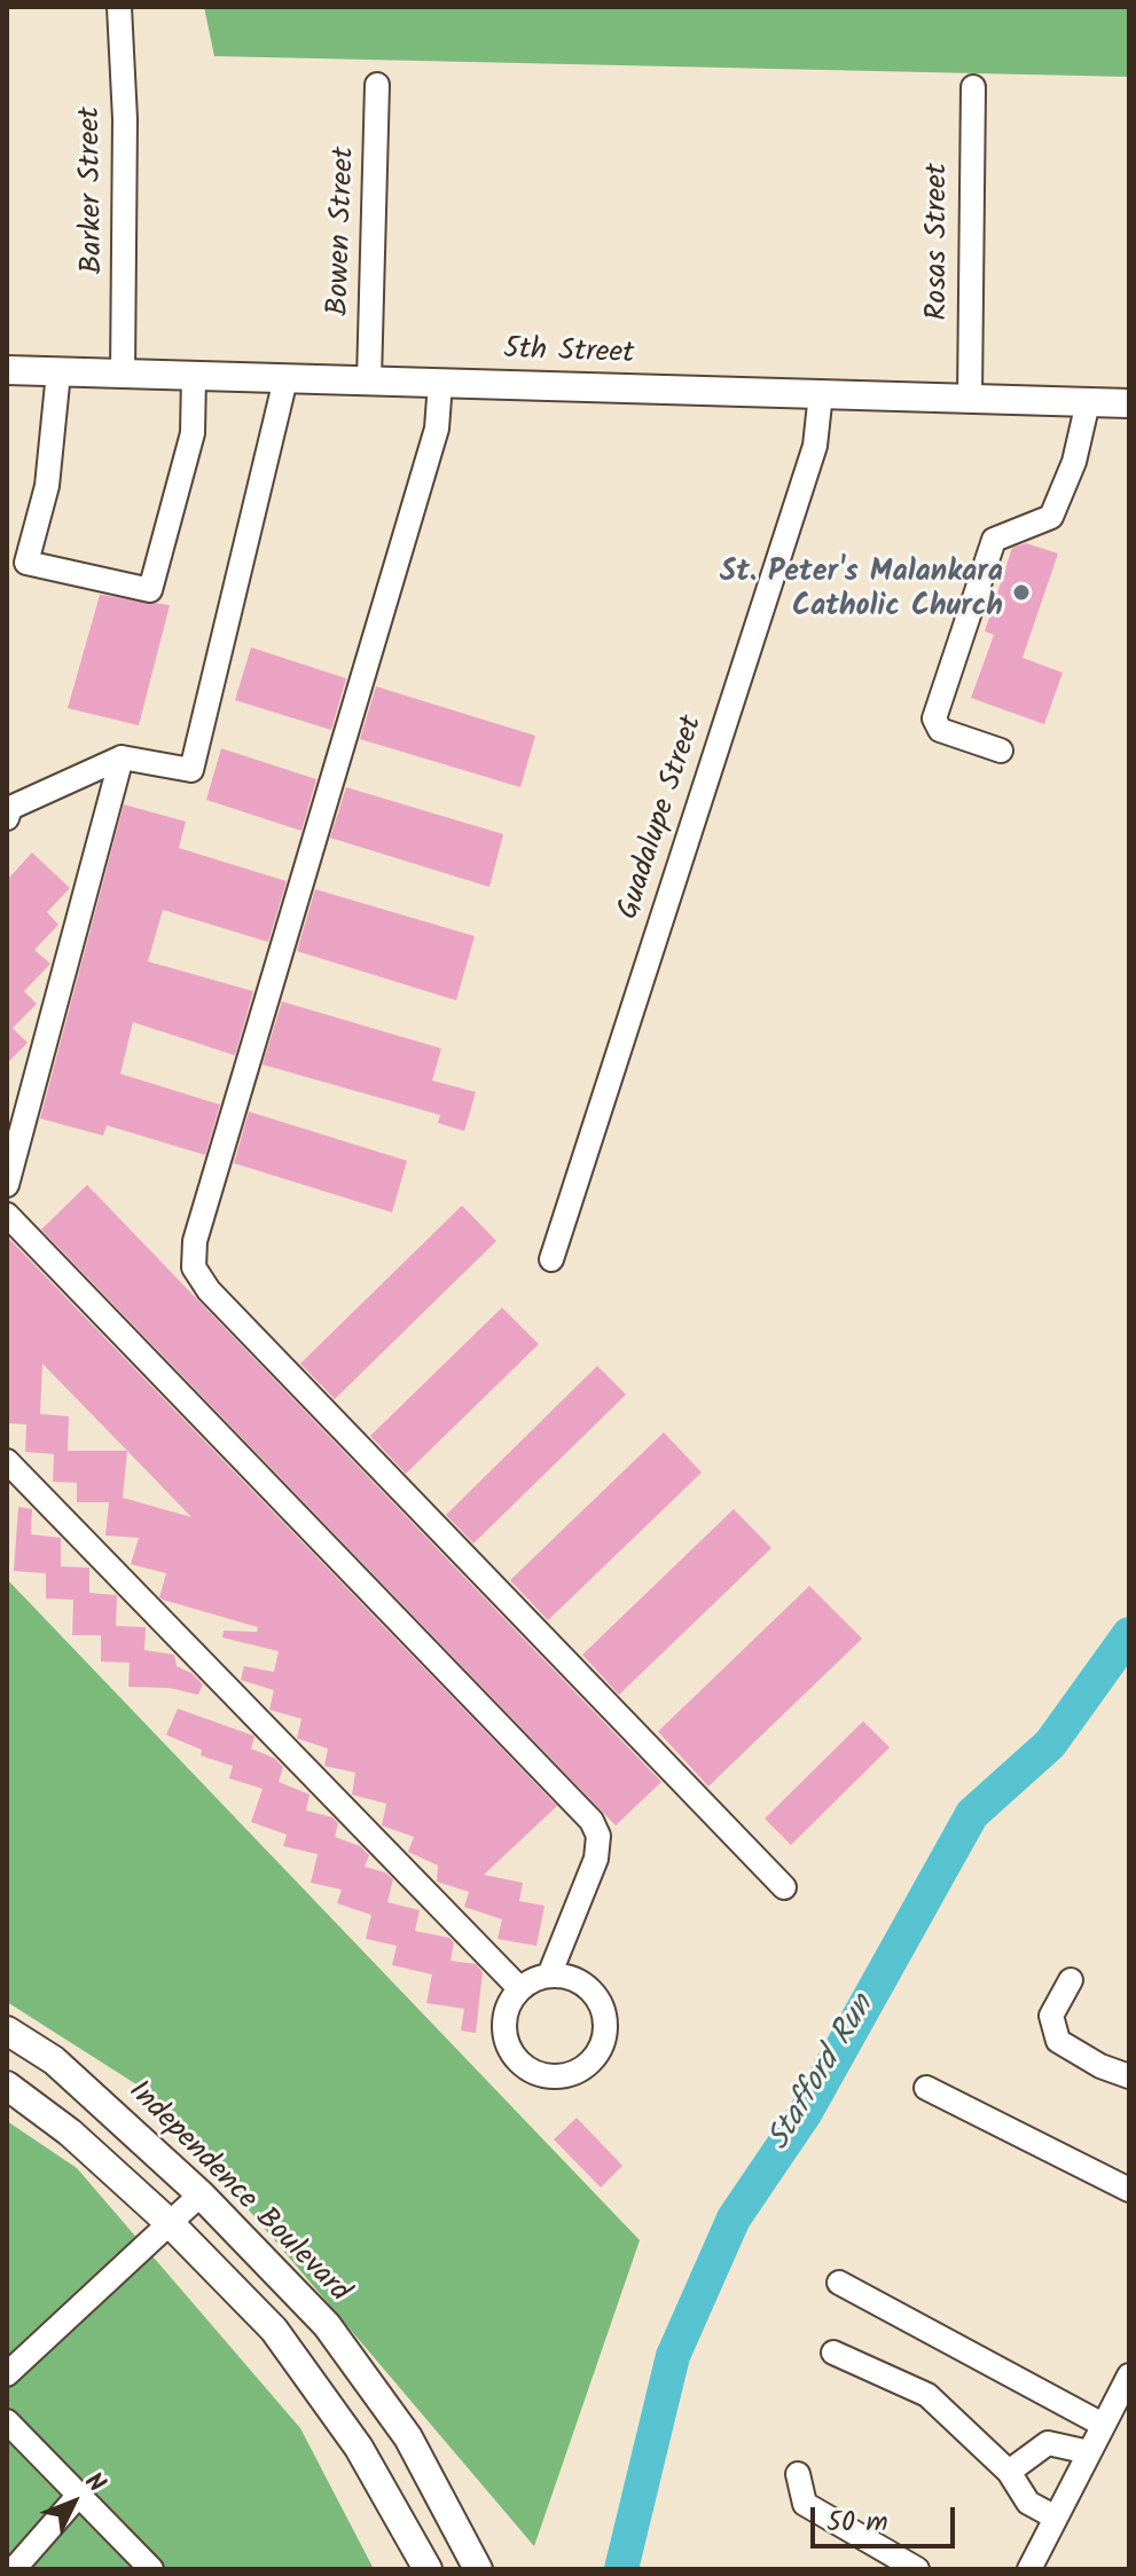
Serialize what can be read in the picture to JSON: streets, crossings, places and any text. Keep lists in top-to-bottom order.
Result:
{
  "streets": {
    "main road": ["5th Street", "Independence Boulevard"],
    "street": [
      "Barker Street",
      "Bowen Street",
      "Rosas Street",
      "Guadalupe Street"
    ]
  },
  "crossings": [
    ["Barker Street", "5th Street"],
    ["Bowen Street", "5th Street"],
    ["Rosas Street", "5th Street"],
    ["5th Street", "Guadalupe Street"]
  ],
  "water": ["Stafford Run"],
  "places": ["St. Peter's Malankara Catholic Church"],
  "scale_bar": "50 m",
  "north": "top right"
}
